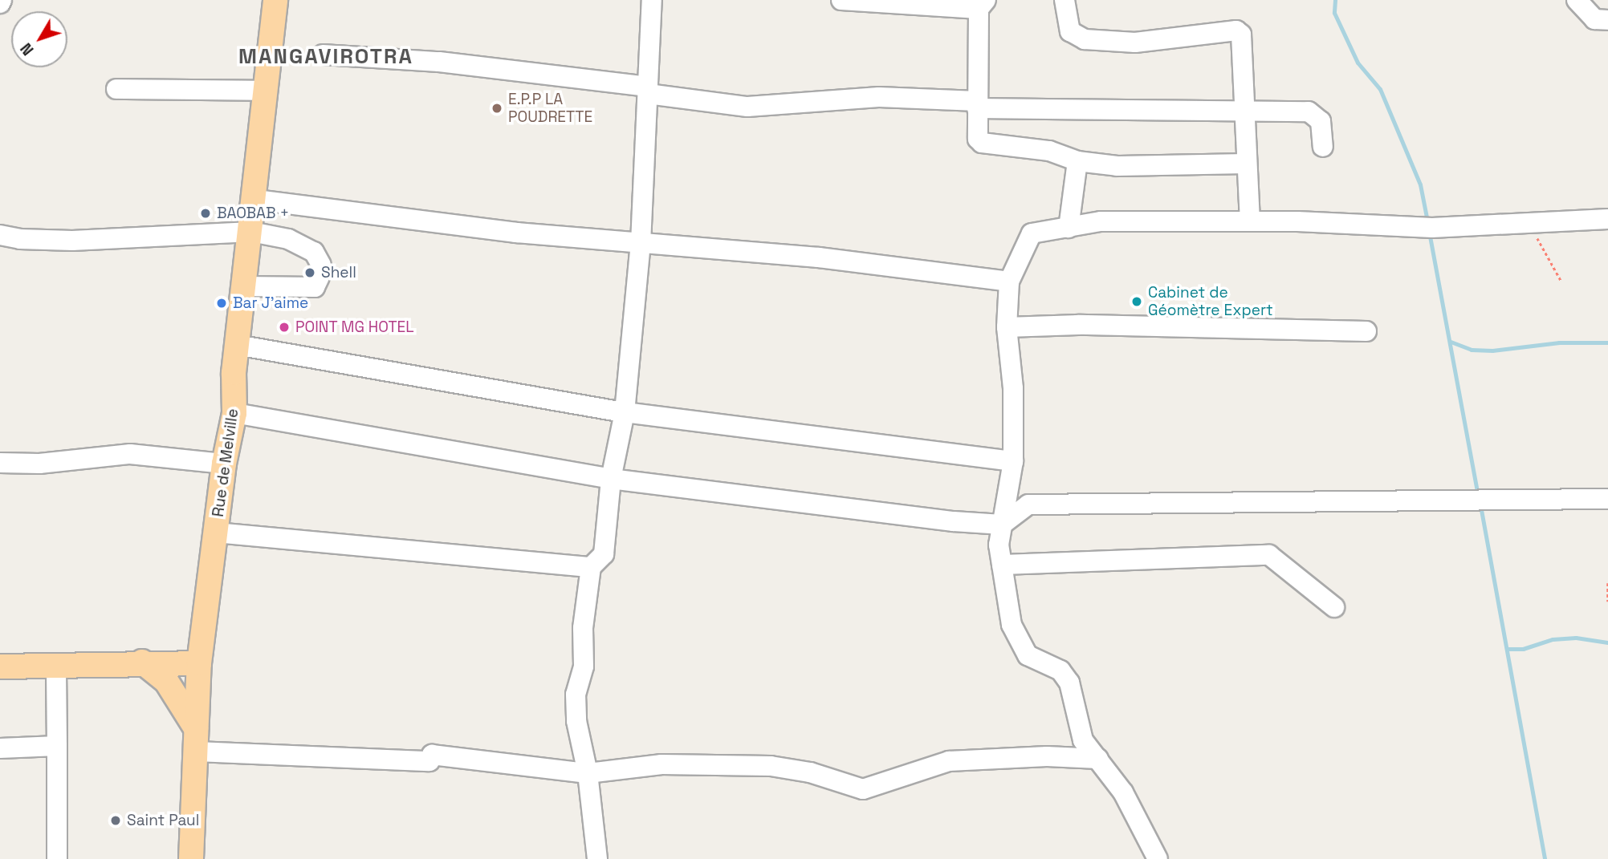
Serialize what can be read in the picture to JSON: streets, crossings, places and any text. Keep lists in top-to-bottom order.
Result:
{
  "streets": {
    "main road": ["Rue de Melville"]
  },
  "districts": ["MANGAVIROTRA"],
  "places": [
    "E.P.P LA POUDRETTE",
    "BAOBAB +",
    "Shell",
    "Cabinet de Géomètre Expert",
    "Bar J'aime",
    "POINT MG HOTEL",
    "Saint Paul"
  ],
  "north": "bottom left"
}
